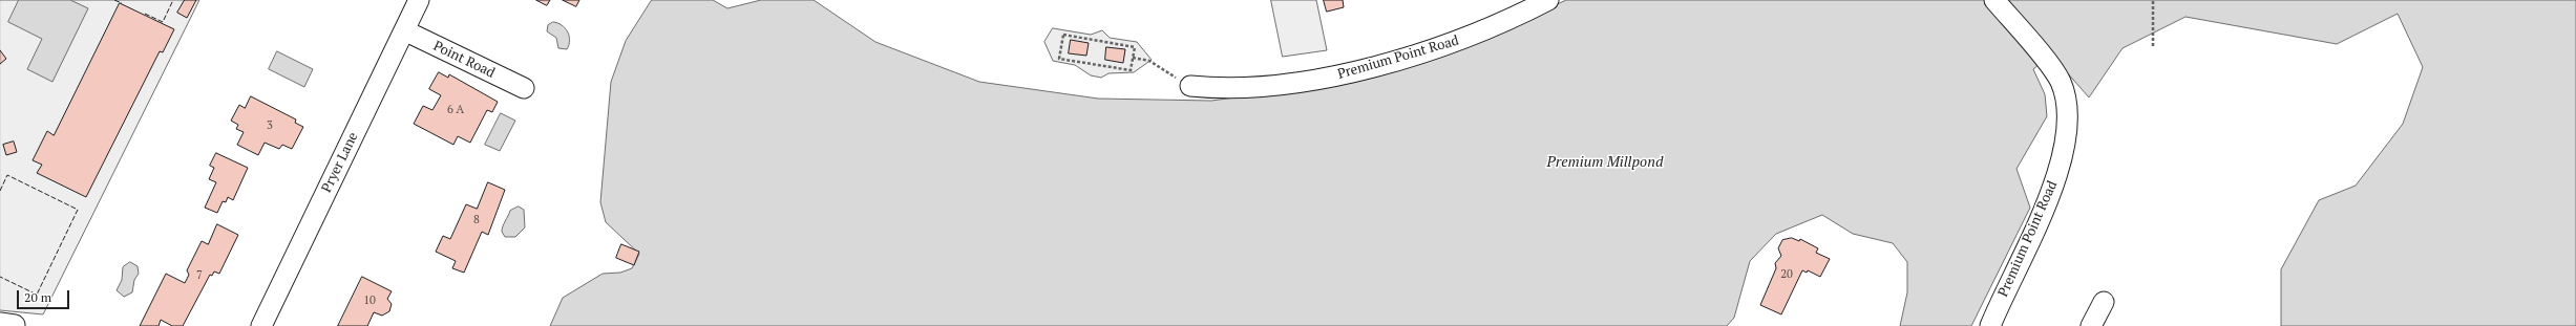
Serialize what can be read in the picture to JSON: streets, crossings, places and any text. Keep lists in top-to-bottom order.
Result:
{
  "streets": {
    "street": ["Premium Point Road", "Point Road", "Pryer Lane"]
  },
  "crossings": [
    ["Point Road", "Pryer Lane"]
  ],
  "water": ["Premium Millpond"],
  "house_numbers": [
    "6 A",
    "3",
    "8",
    "20",
    "7",
    "10"
  ],
  "scale_bar": "20 m"
}
